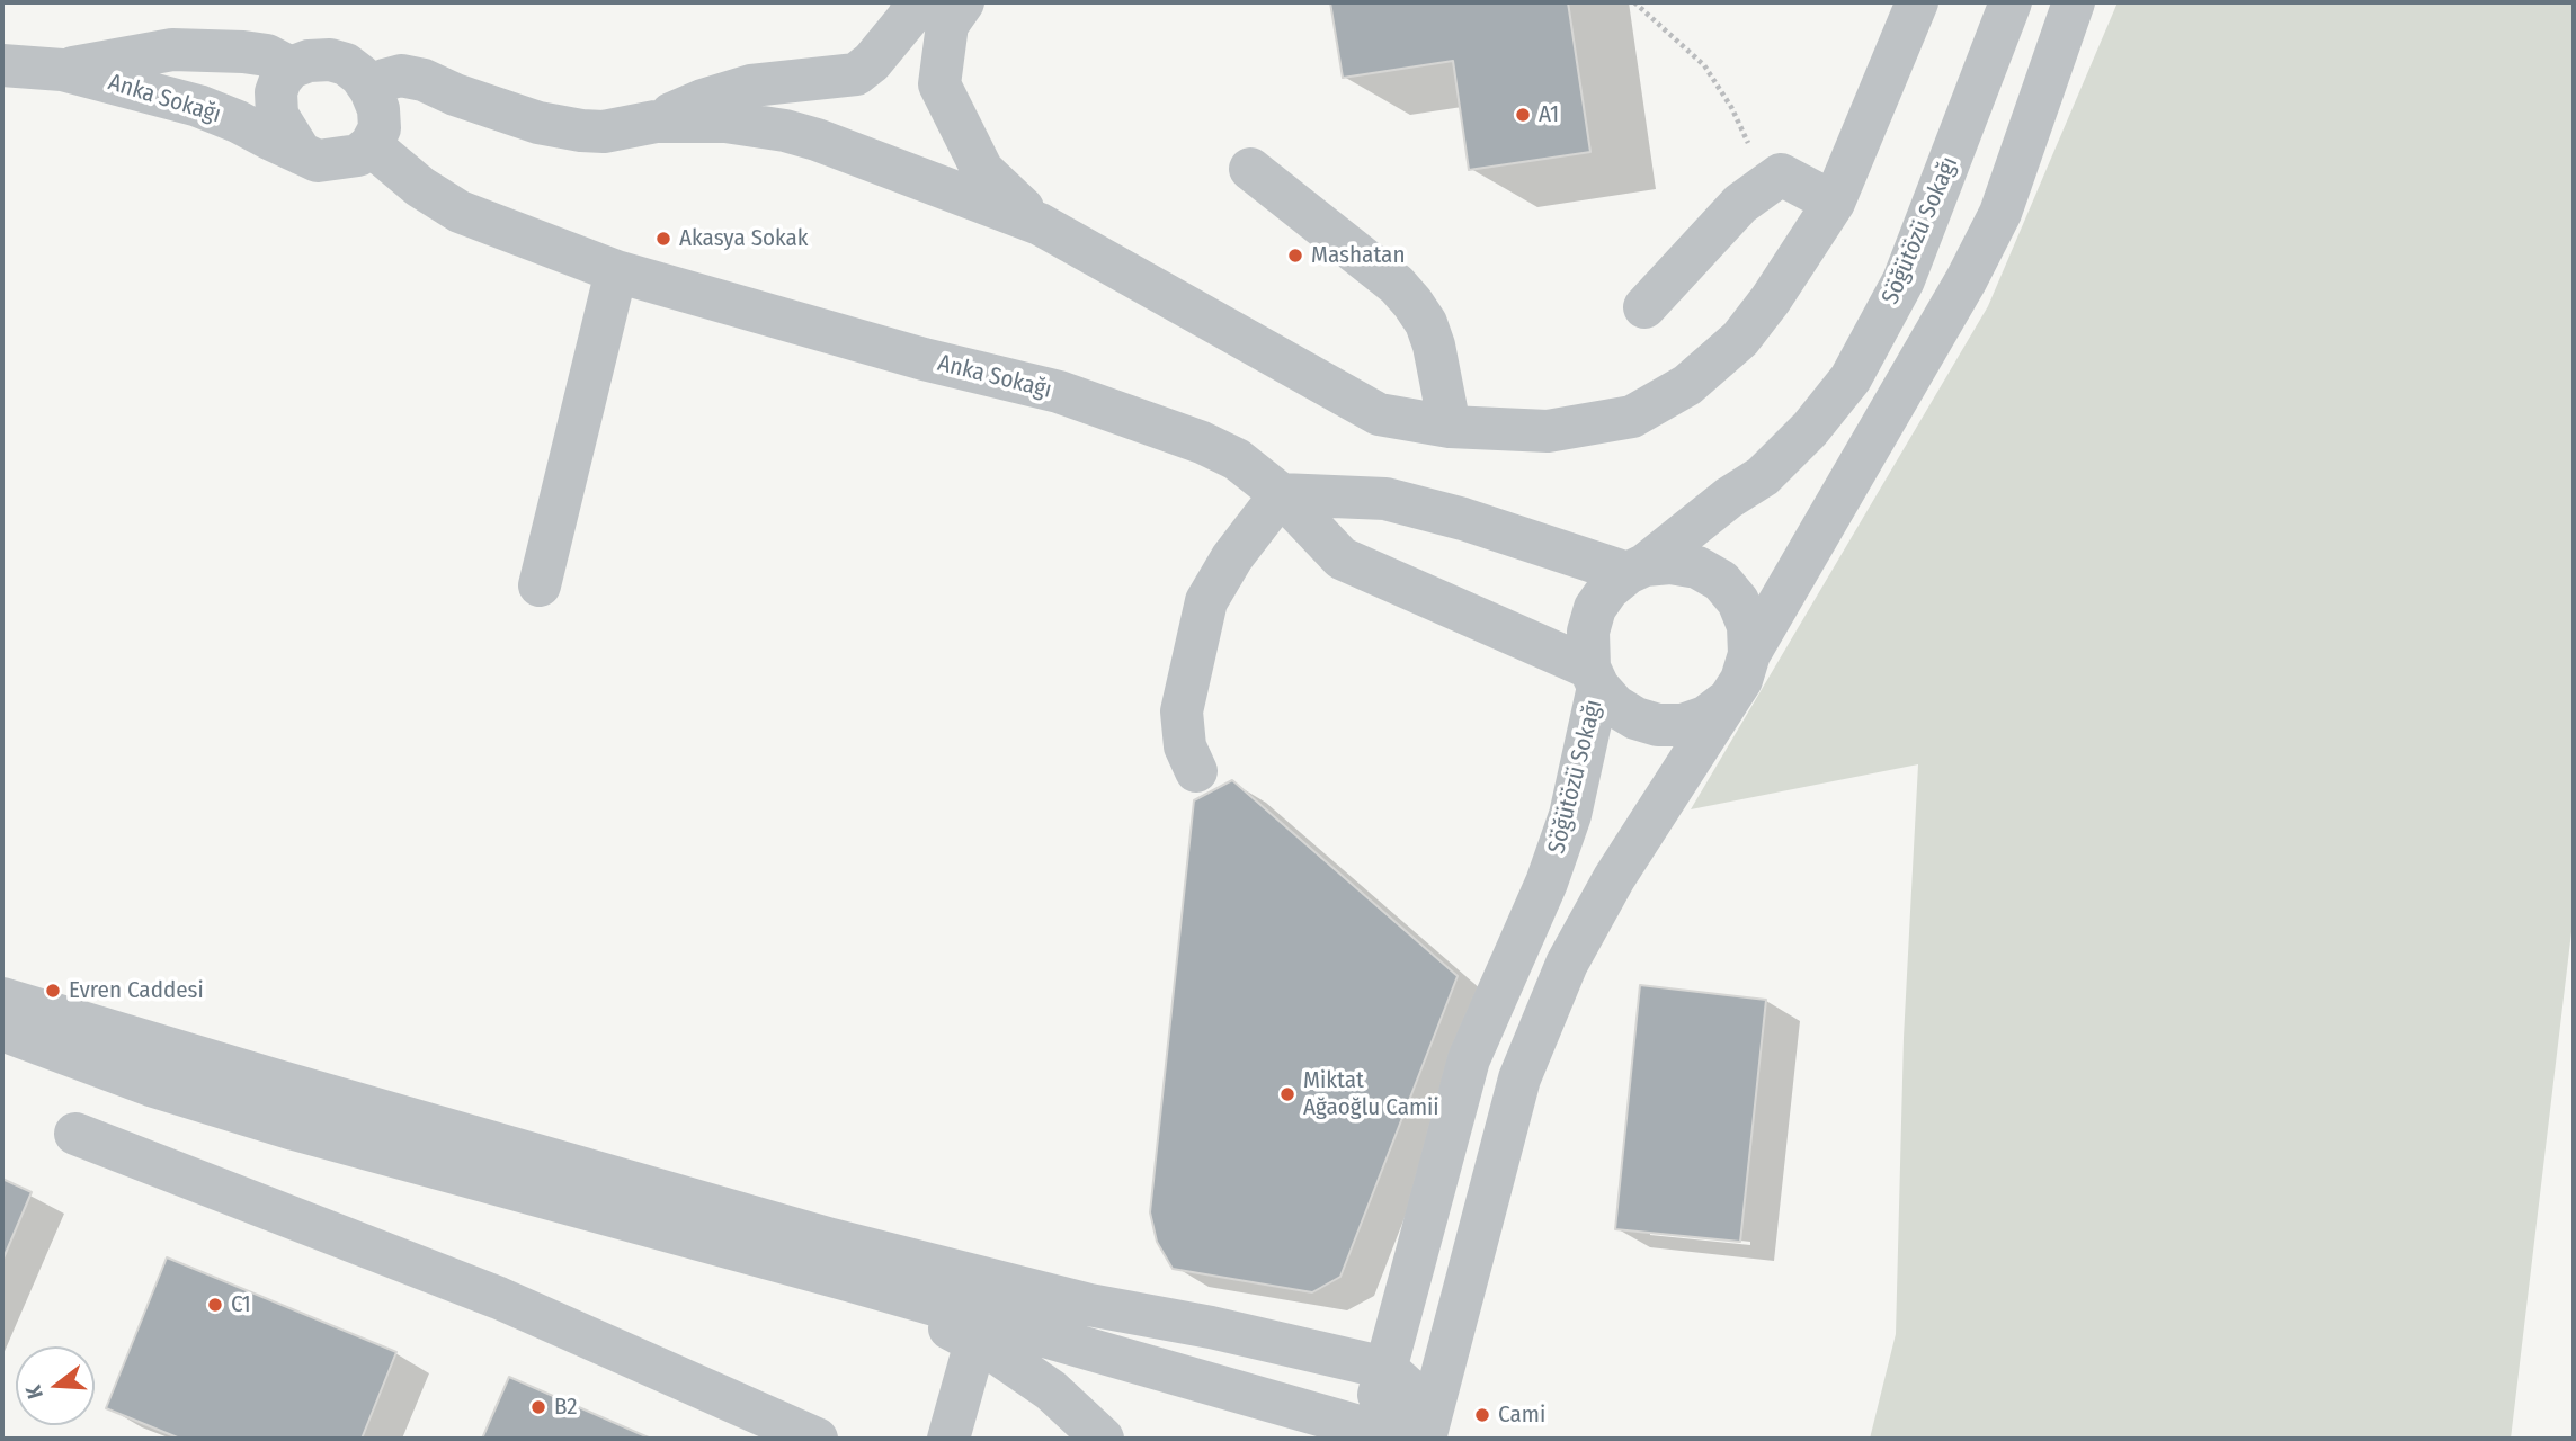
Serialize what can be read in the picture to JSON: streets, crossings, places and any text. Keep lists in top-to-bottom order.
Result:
{
  "streets": {
    "street": ["Anka Sokağı", "Söğütözü Sokağı"]
  },
  "crossings": [
    ["Anka Sokağı", "Söğütözü Sokağı"]
  ],
  "places": [
    "A1",
    "Akasya Sokak",
    "Mashatan",
    "Evren Caddesi",
    "Miktat Ağaoğlu Camii",
    "C1",
    "B2",
    "Cami"
  ],
  "north": "left"
}
